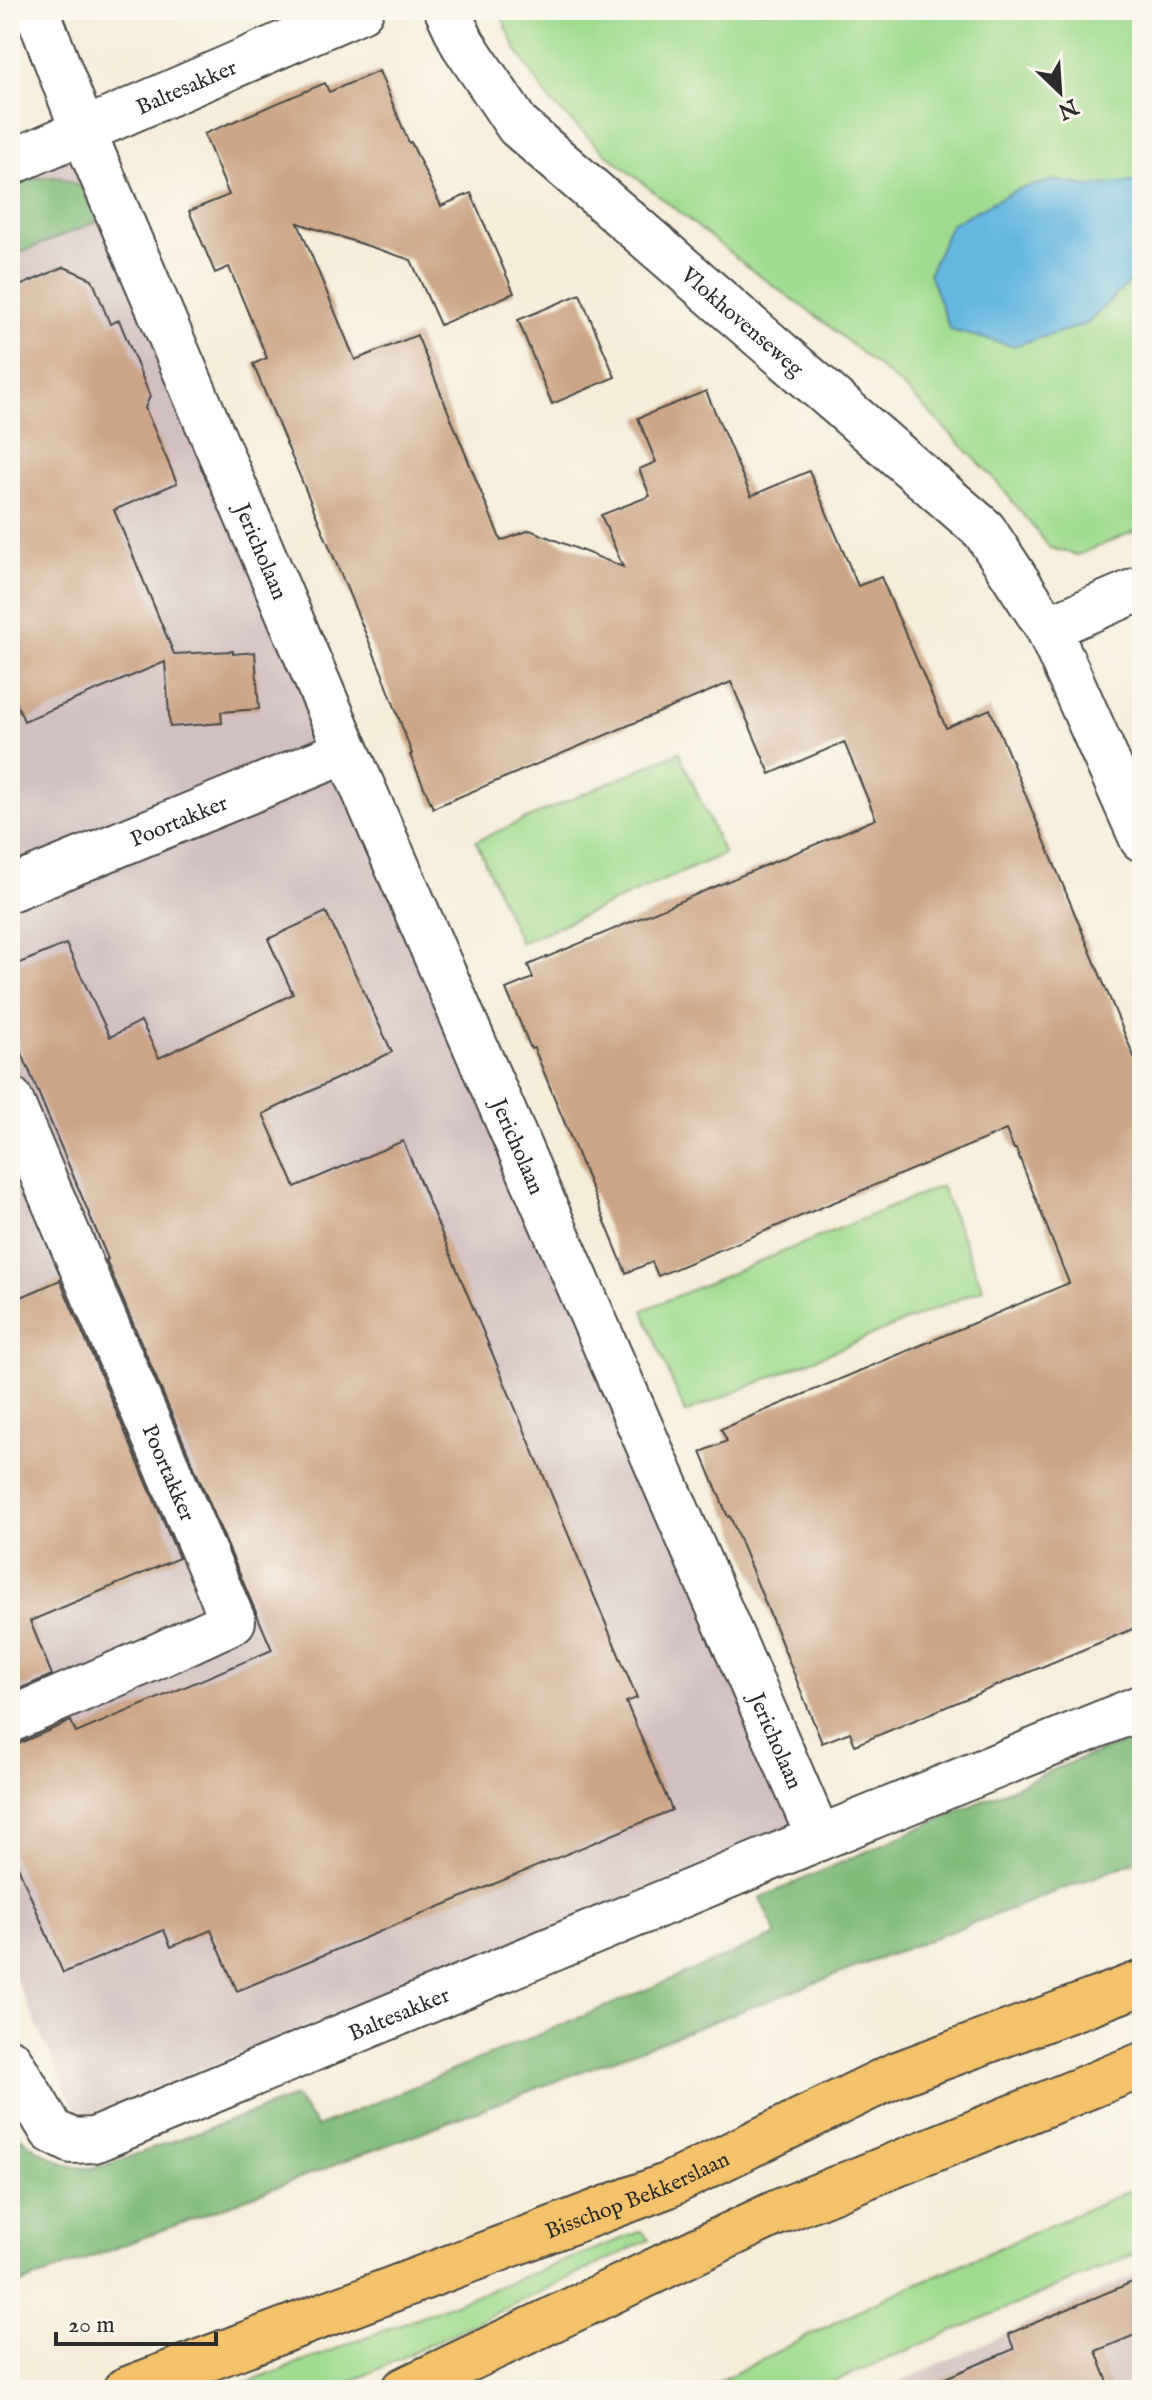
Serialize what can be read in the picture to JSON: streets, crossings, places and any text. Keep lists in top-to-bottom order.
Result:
{
  "streets": {
    "main road": ["Bisschop Bekkerslaan"],
    "street": [
      "Baltesakker",
      "Vlokhovenseweg",
      "Jericholaan",
      "Poortakker"
    ]
  },
  "crossings": [
    ["Baltesakker", "Jericholaan"],
    ["Jericholaan", "Poortakker"]
  ],
  "scale_bar": "20 m",
  "north": "bottom right"
}
